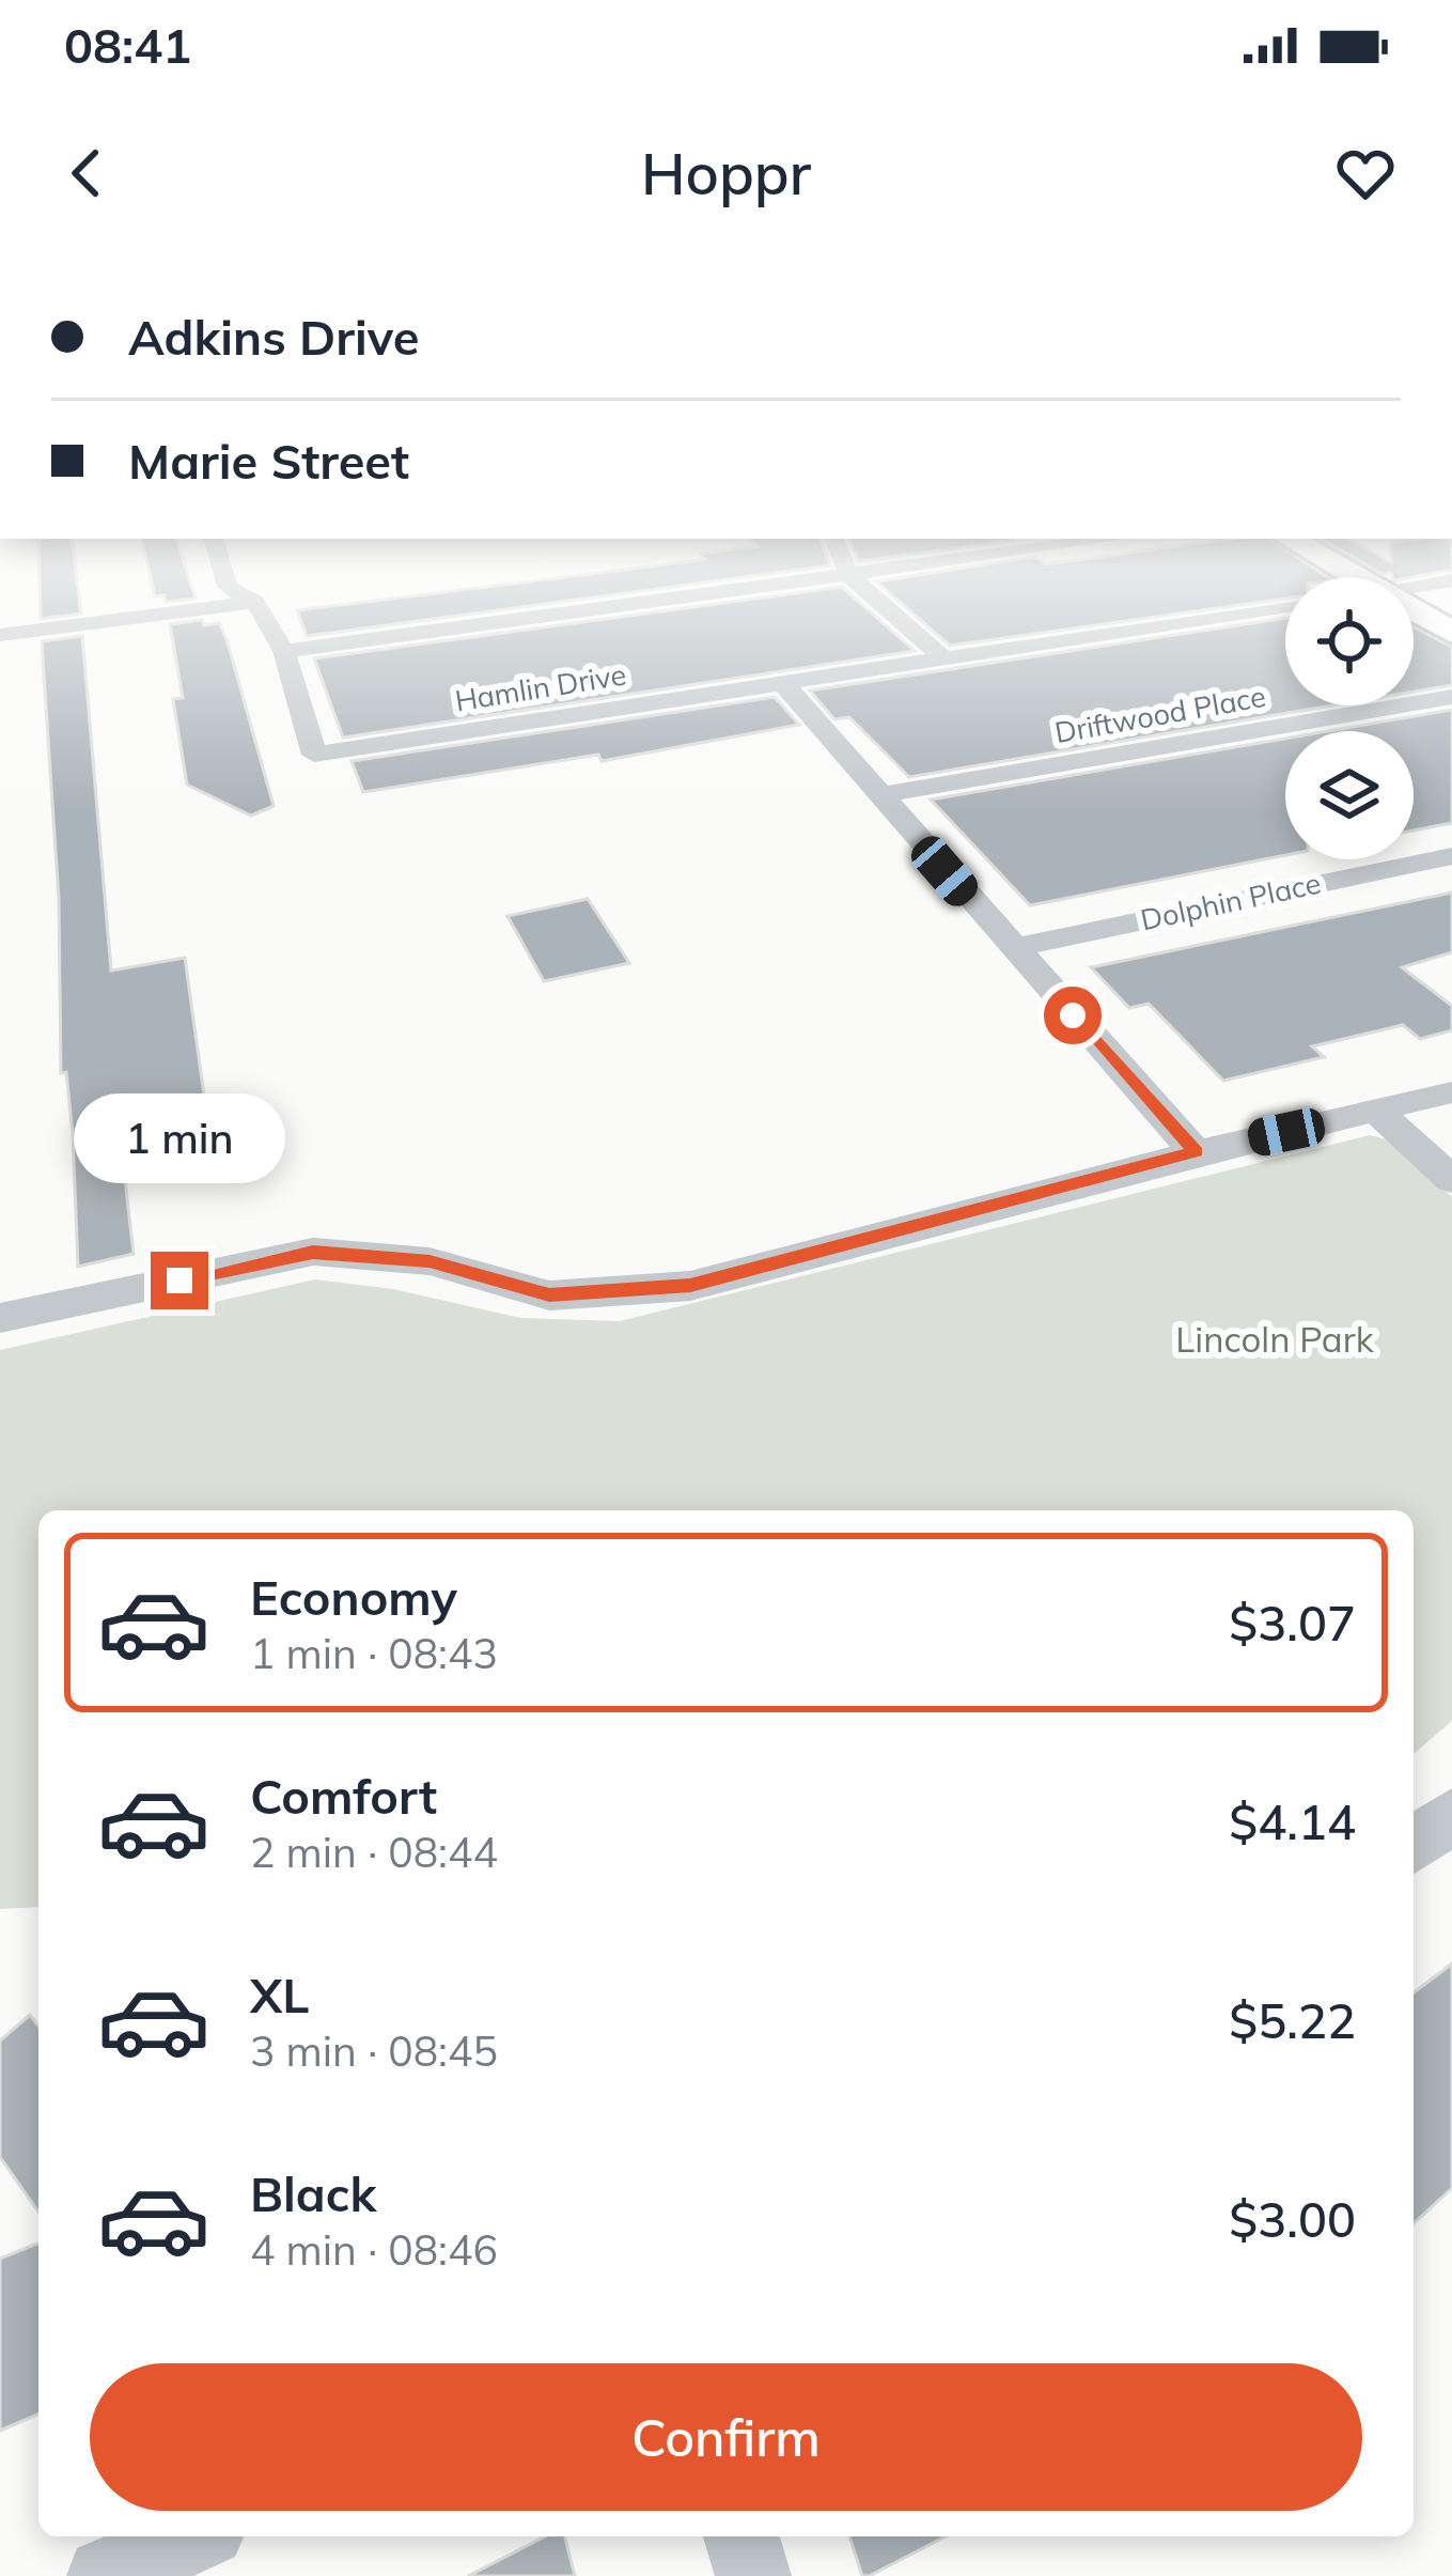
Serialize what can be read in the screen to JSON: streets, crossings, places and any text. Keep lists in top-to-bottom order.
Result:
{
  "streets": {
    "street": ["Hamlin Drive", "Driftwood Place", "Dolphin Place"]
  },
  "parks": ["Lincoln Park"],
  "page": {
    "status": "08:41",
    "header": "Hoppr",
    "banner": ["Adkins Drive", "Marie Street"],
    "bubble": "1 min",
    "list": [
      {
        "name": "Economy",
        "note": "1 min · 08:43",
        "value": "$3.07"
      },
      {
        "name": "Comfort",
        "note": "2 min · 08:44",
        "value": "$4.14"
      },
      {
        "name": "XL",
        "note": "3 min · 08:45",
        "value": "$5.22"
      },
      {
        "name": "Black",
        "note": "4 min · 08:46",
        "value": "$3.00"
      }
    ],
    "buttons": "Confirm"
  }
}
